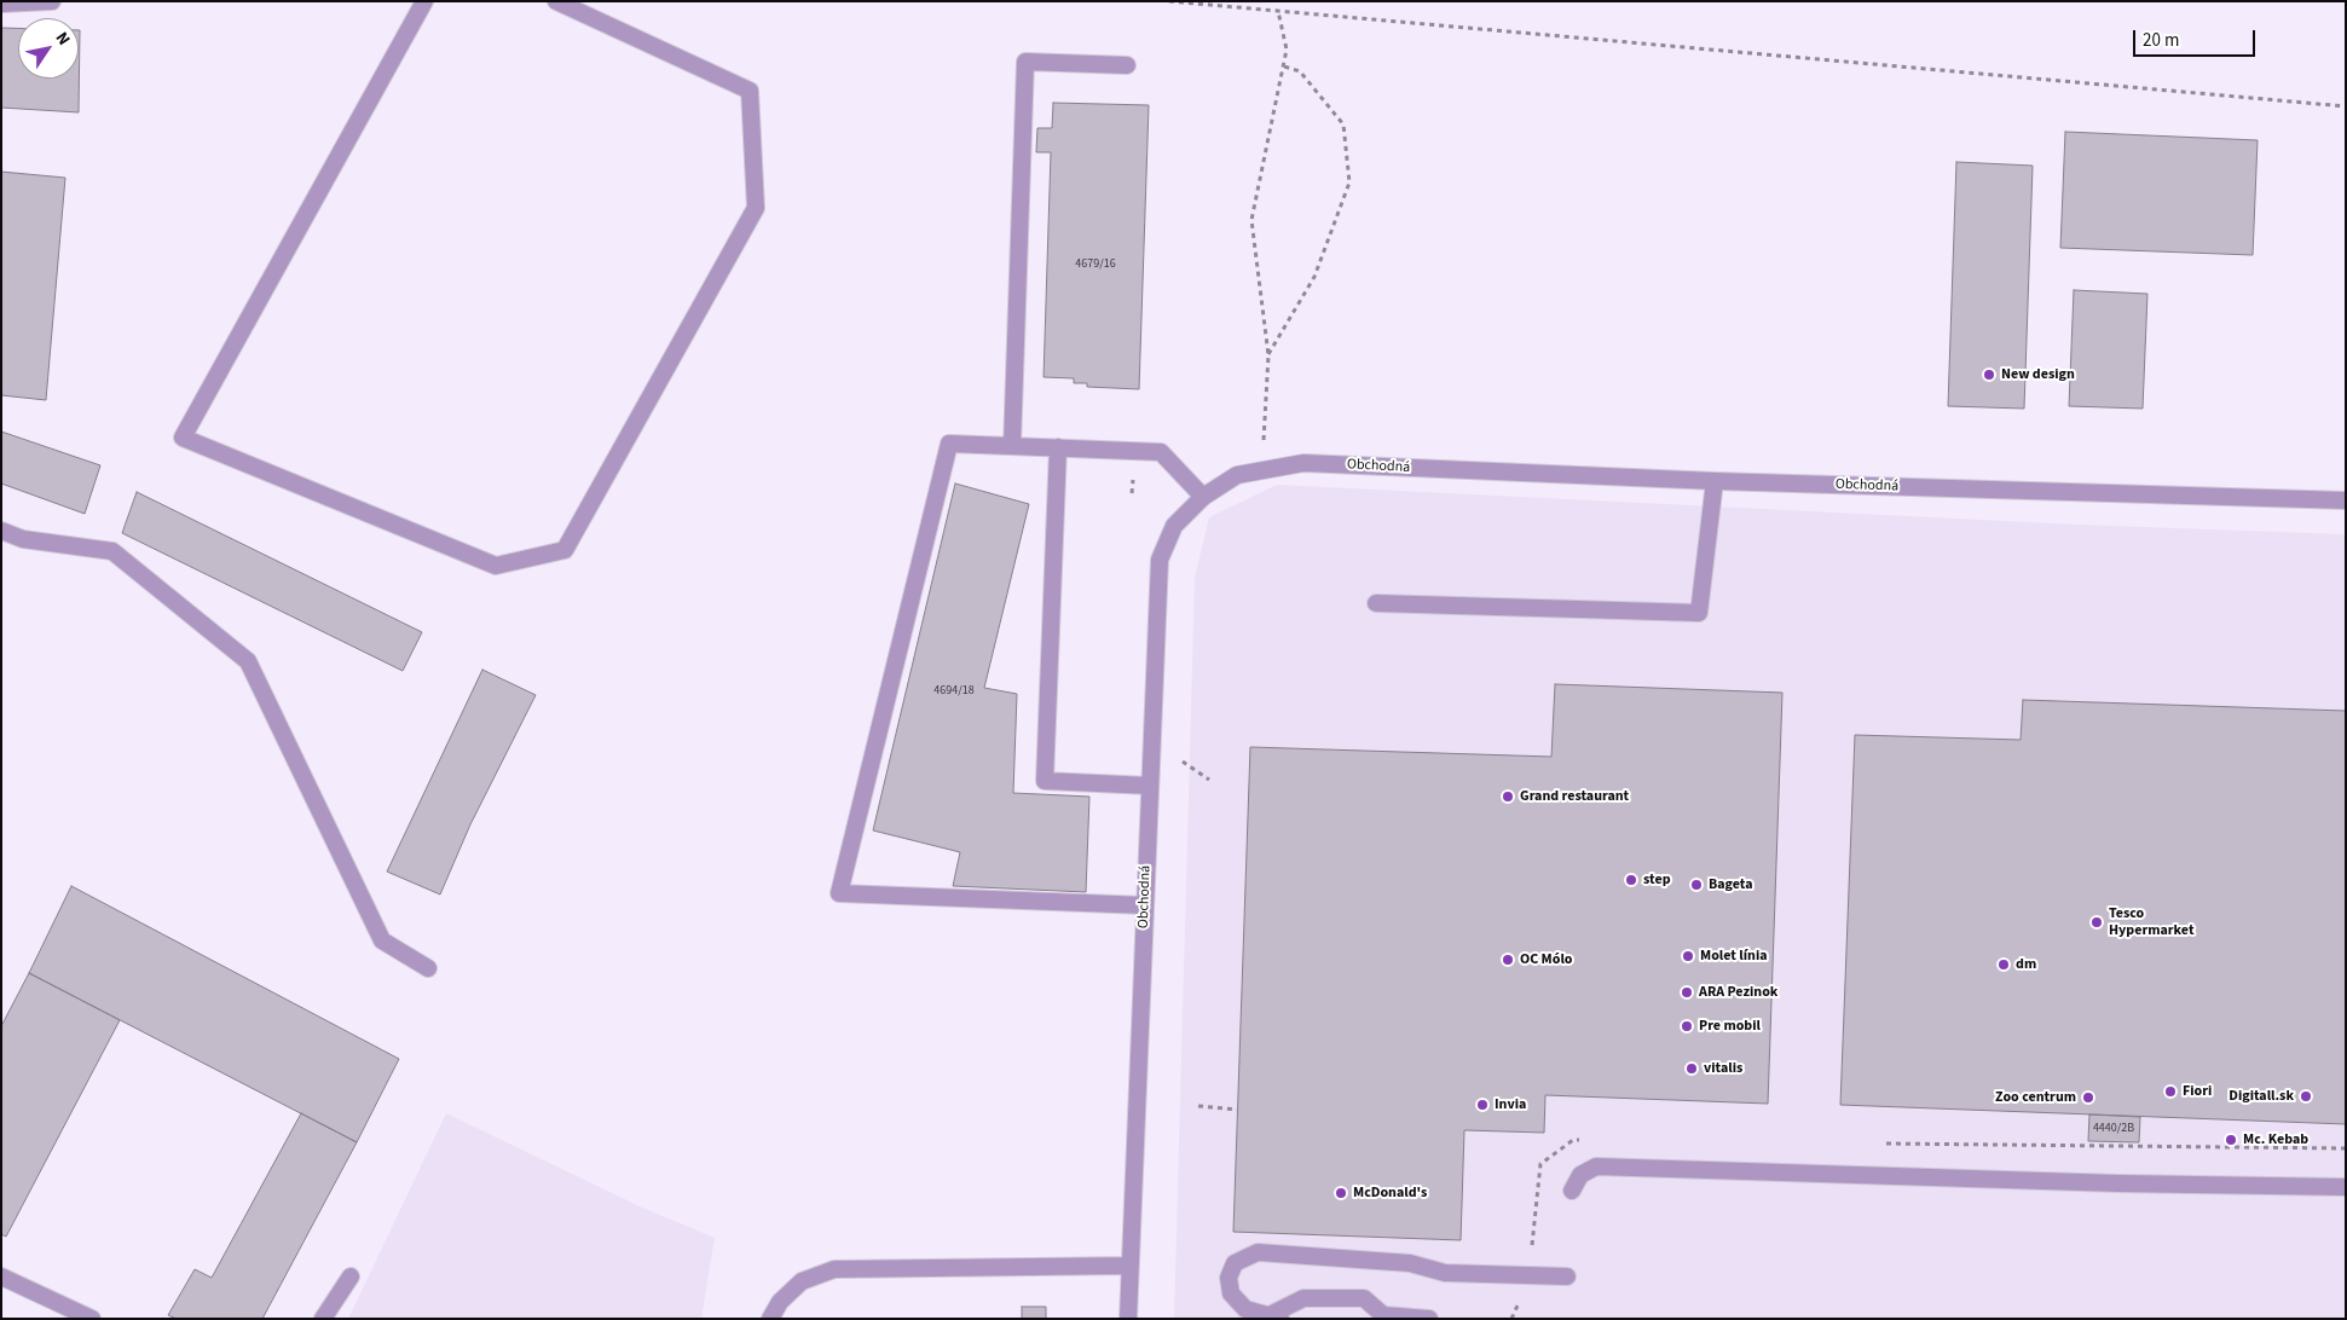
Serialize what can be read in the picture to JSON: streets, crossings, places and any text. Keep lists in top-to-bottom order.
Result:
{
  "streets": {
    "street": ["Obchodná"]
  },
  "places": [
    "New design",
    "Grand restaurant",
    "step",
    "Bageta",
    "Tesco Hypermarket",
    "Molet línia",
    "OC Mólo",
    "dm",
    "ARA Pezinok",
    "Pre mobil",
    "vitalis",
    "Fiori",
    "Digitall.sk",
    "Zoo centrum",
    "Invia",
    "Mc. Kebab",
    "McDonald's"
  ],
  "house_numbers": ["4679/16", "4694/18", "4440/2B"],
  "scale_bar": "20 m",
  "north": "top right"
}
